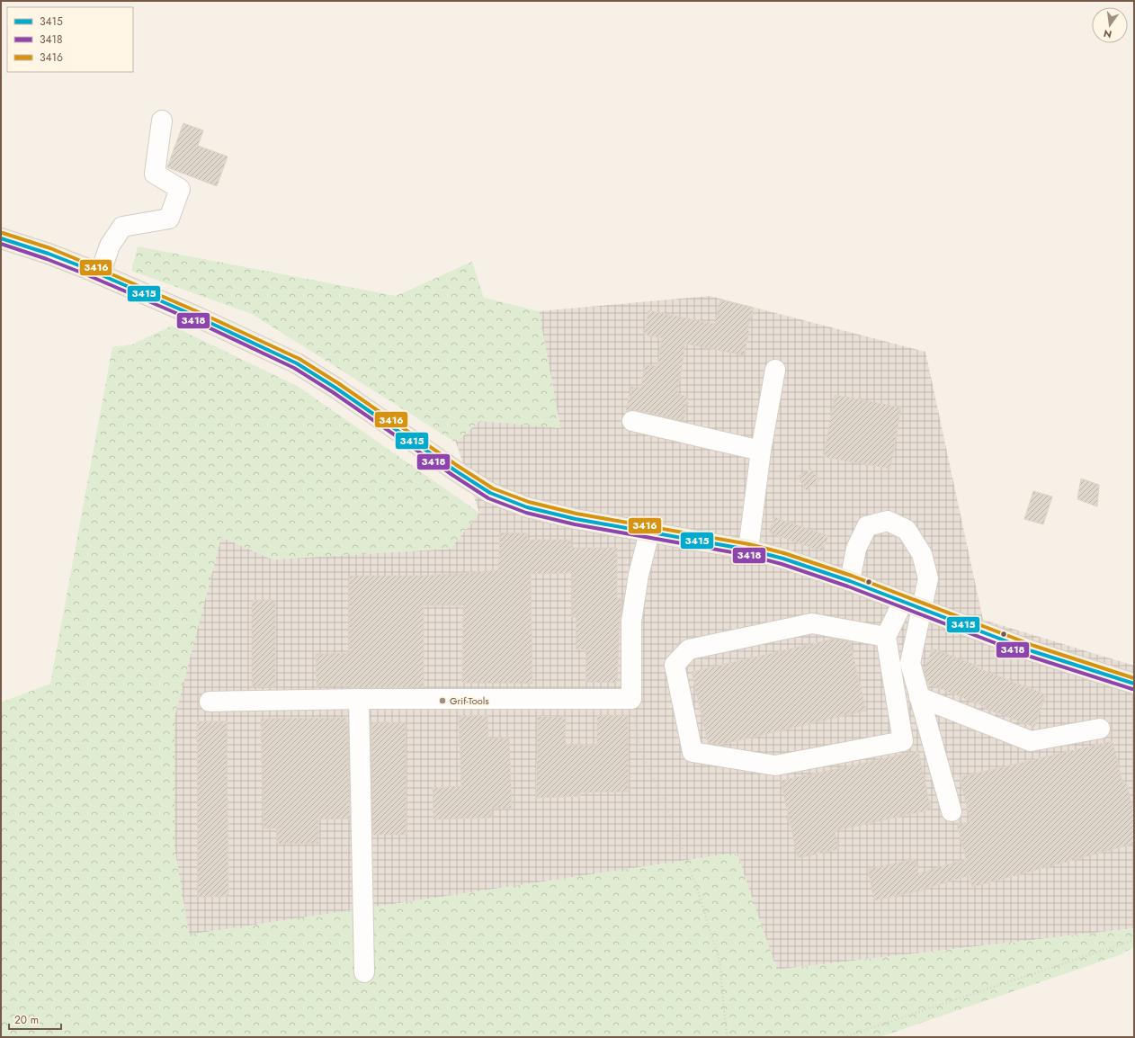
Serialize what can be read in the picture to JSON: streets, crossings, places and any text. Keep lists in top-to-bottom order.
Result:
{
  "places": ["Grif-Tools"],
  "lines": ["transit line 3416", "transit line 3415", "transit line 3418"],
  "legend": ["3415", "3418", "3416"],
  "scale_bar": "20 m",
  "north": "bottom"
}
